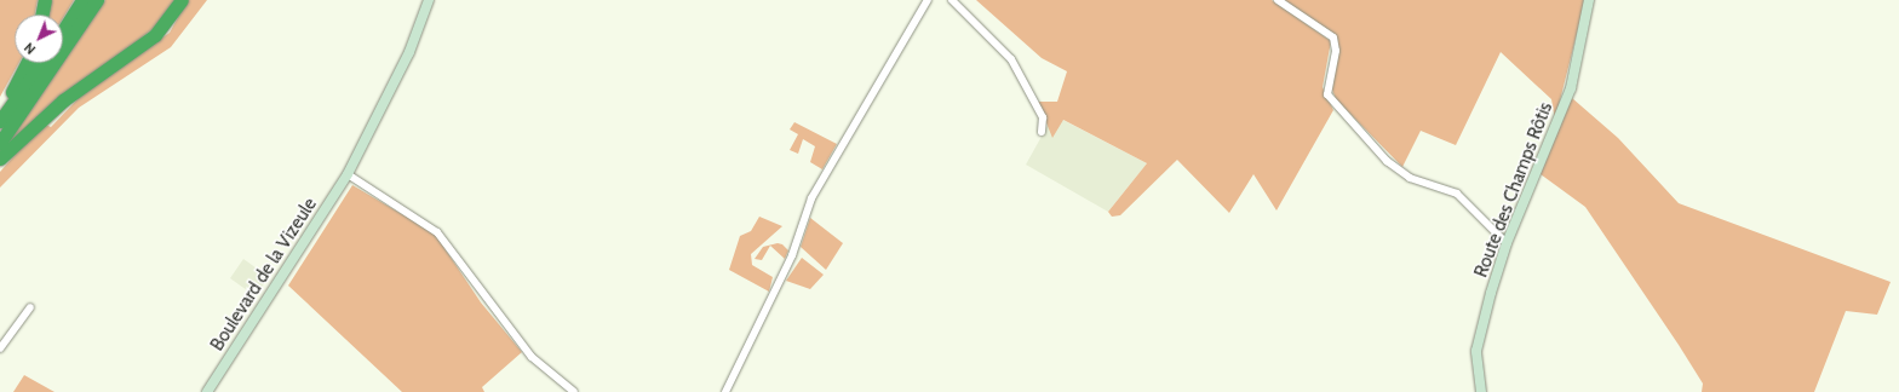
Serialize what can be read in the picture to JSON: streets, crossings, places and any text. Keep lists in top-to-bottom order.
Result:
{
  "streets": {
    "main road": ["Route des Champs Rôtis", "Boulevard de la Vizeule"]
  },
  "north": "bottom left"
}
